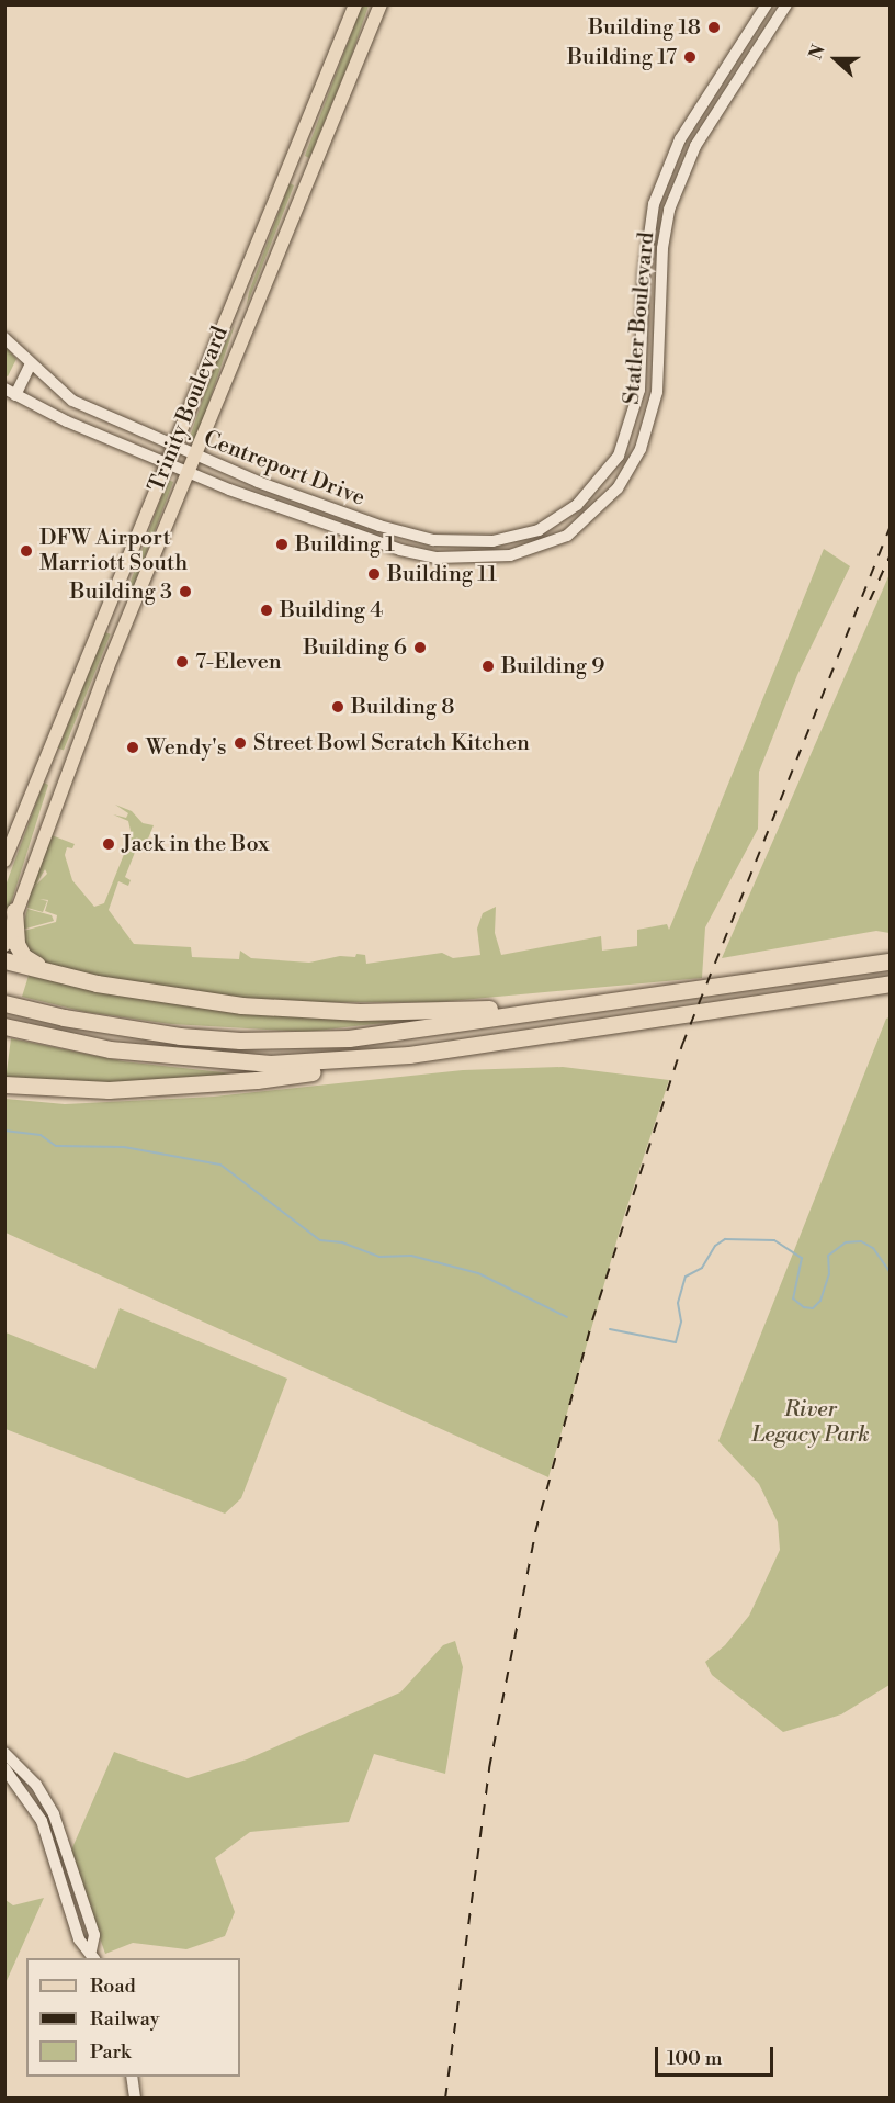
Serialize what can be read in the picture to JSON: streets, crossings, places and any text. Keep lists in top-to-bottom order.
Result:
{
  "streets": {
    "main road": ["Trinity Boulevard"],
    "street": ["Statler Boulevard", "Centreport Drive"]
  },
  "crossings": [
    ["Statler Boulevard", "Centreport Drive"],
    ["Trinity Boulevard", "Centreport Drive"]
  ],
  "parks": ["River Legacy Park"],
  "places": [
    "Building 18",
    "Building 17",
    "Building 1",
    "DFW Airport Marriott South",
    "Building 11",
    "Building 3",
    "Building 4",
    "Building 6",
    "7-Eleven",
    "Building 9",
    "Building 8",
    "Street Bowl Scratch Kitchen",
    "Wendy's",
    "Jack in the Box"
  ],
  "legend": ["Road", "Railway", "Park"],
  "scale_bar": "100 m",
  "north": "left"
}
